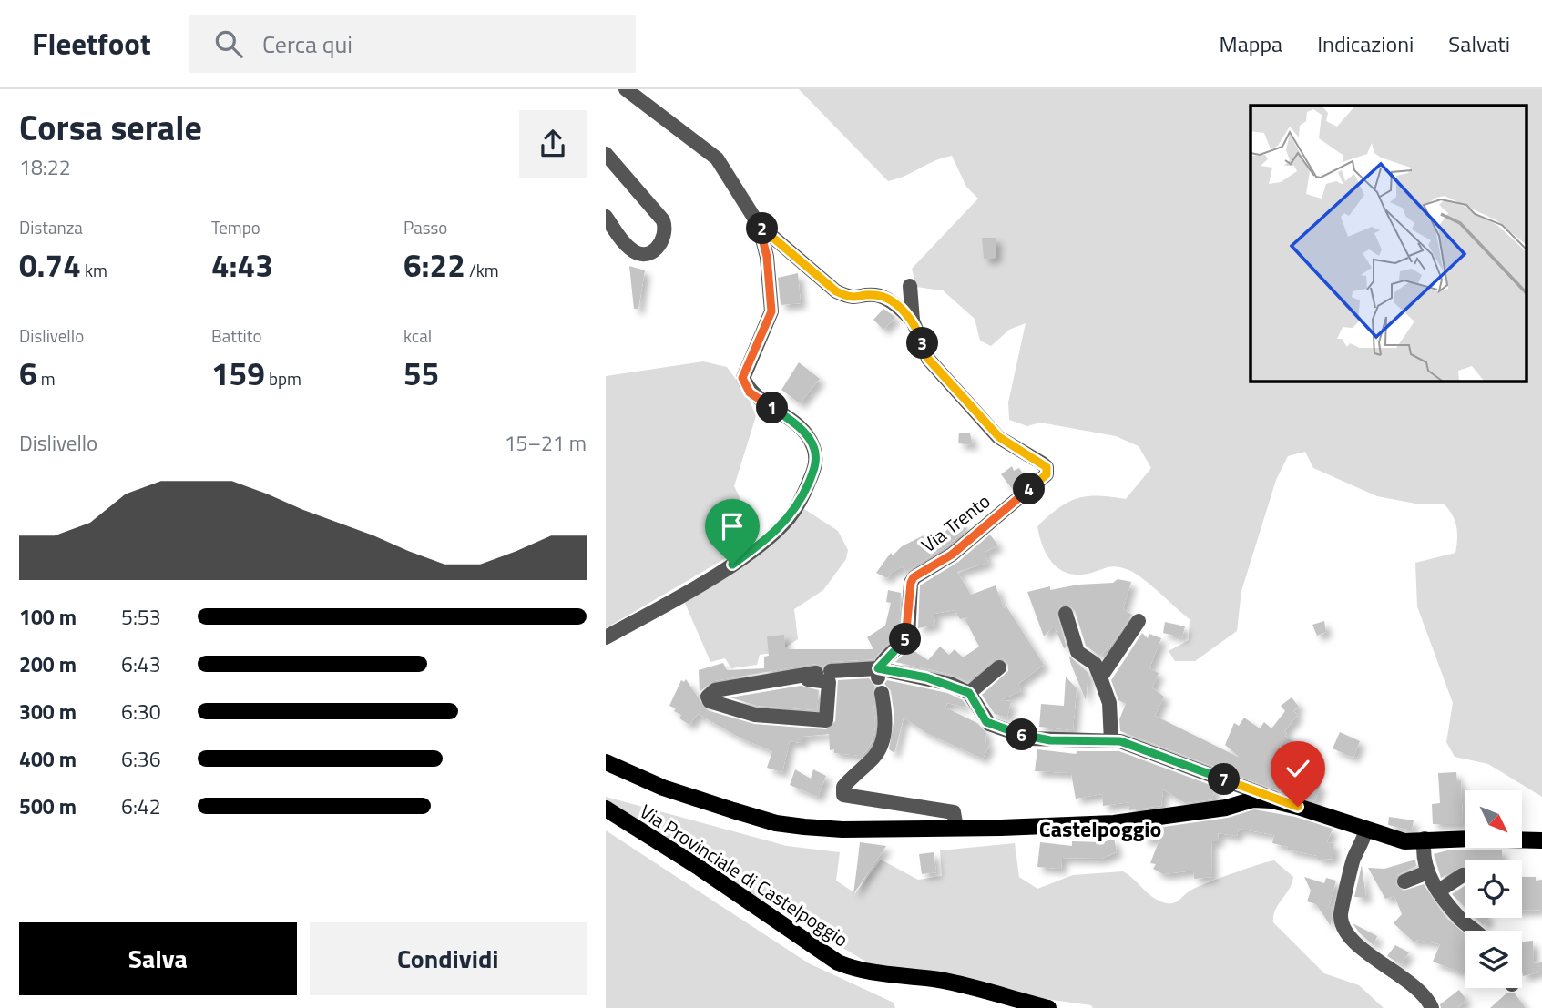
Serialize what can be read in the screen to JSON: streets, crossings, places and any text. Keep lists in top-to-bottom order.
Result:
{
  "streets": {
    "main road": ["Via Provinciale di Castelpoggio"],
    "street": ["Via Trento"]
  },
  "districts": ["Castelpoggio"],
  "north": "bottom right",
  "page": {
    "header": "Fleetfoot",
    "search": "Cerca qui",
    "nav": ["Mappa", "Indicazioni", "Salvati"],
    "heading": ["Corsa serale", "18:22"],
    "stats": [
      ["Distanza", "0.74 km"],
      ["Tempo", "4:43"],
      ["Passo", "6:22 /km"],
      ["Dislivello", "6 m"],
      ["Battito", "159 bpm"],
      ["kcal", "55"]
    ],
    "pins": [
      "2",
      "3",
      "1",
      "4",
      "5",
      "6",
      "7"
    ],
    "chart": ["Dislivello", "15–21 m"],
    "list": [
      {
        "name": "100 m",
        "note": "5:53"
      },
      {
        "name": "200 m",
        "note": "6:43"
      },
      {
        "name": "300 m",
        "note": "6:30"
      },
      {
        "name": "400 m",
        "note": "6:36"
      },
      {
        "name": "500 m",
        "note": "6:42"
      }
    ],
    "buttons": ["Salva", "Condividi"]
  }
}
